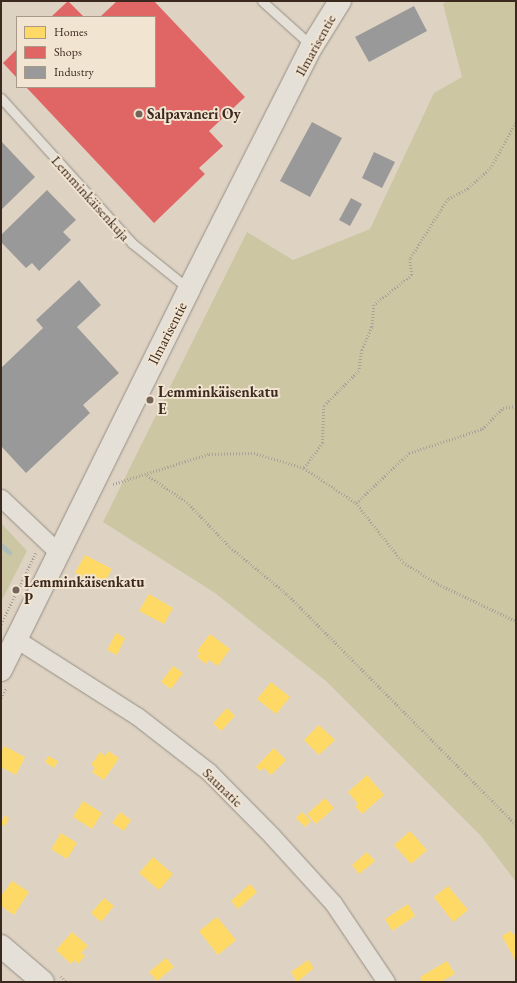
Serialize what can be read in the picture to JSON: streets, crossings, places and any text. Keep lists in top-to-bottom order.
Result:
{
  "streets": {
    "street": ["Ilmarisentie", "Saunatie"],
    "lane": ["Lemminkäisenkuja"]
  },
  "crossings": [
    ["Ilmarisentie", "Lemminkäisenkuja"],
    ["Ilmarisentie", "Saunatie"]
  ],
  "places": ["Salpavaneri Oy", "Lemminkäisenkatu E", "Lemminkäisenkatu P"],
  "legend": ["Homes", "Shops", "Industry"]
}
